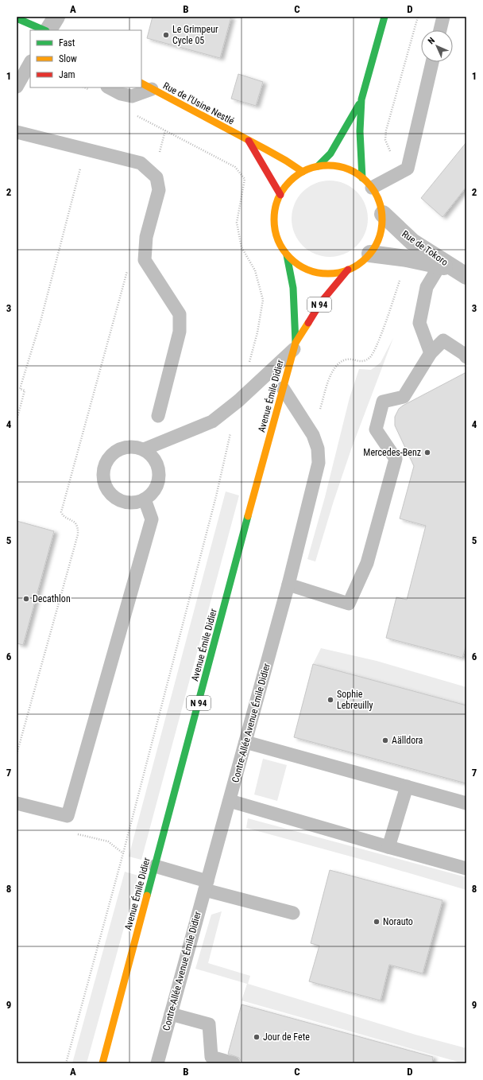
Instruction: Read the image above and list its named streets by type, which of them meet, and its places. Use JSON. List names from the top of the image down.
{
  "streets": {
    "main road": ["Rue de l'Usine Nestlé", "N 94", "Avenue Émile Didier"],
    "street": ["Rue de Tokoro"],
    "lane": ["Contre-Allée Avenue Émile Didier"]
  },
  "crossings": [
    ["Rue de l'Usine Nestlé", "Rue de Tokoro"],
    ["Rue de l'Usine Nestlé", "Avenue Émile Didier"],
    ["Rue de Tokoro", "Avenue Émile Didier"],
    ["Avenue Émile Didier", "Contre-Allée Avenue Émile Didier"]
  ],
  "places": [
    "Le Grimpeur Cycle 05",
    "Mercedes-Benz",
    "Decathlon",
    "Sophie Lebreuilly",
    "Aälldora",
    "Norauto",
    "Jour de Fete"
  ],
  "legend": ["Fast", "Slow", "Jam"],
  "north": "top left",
  "grid": {
    "columns": [
      "A",
      "B",
      "C",
      "D"
    ],
    "rows": [
      "1",
      "2",
      "3",
      "4",
      "5",
      "6",
      "7",
      "8",
      "9"
    ]
  }
}
